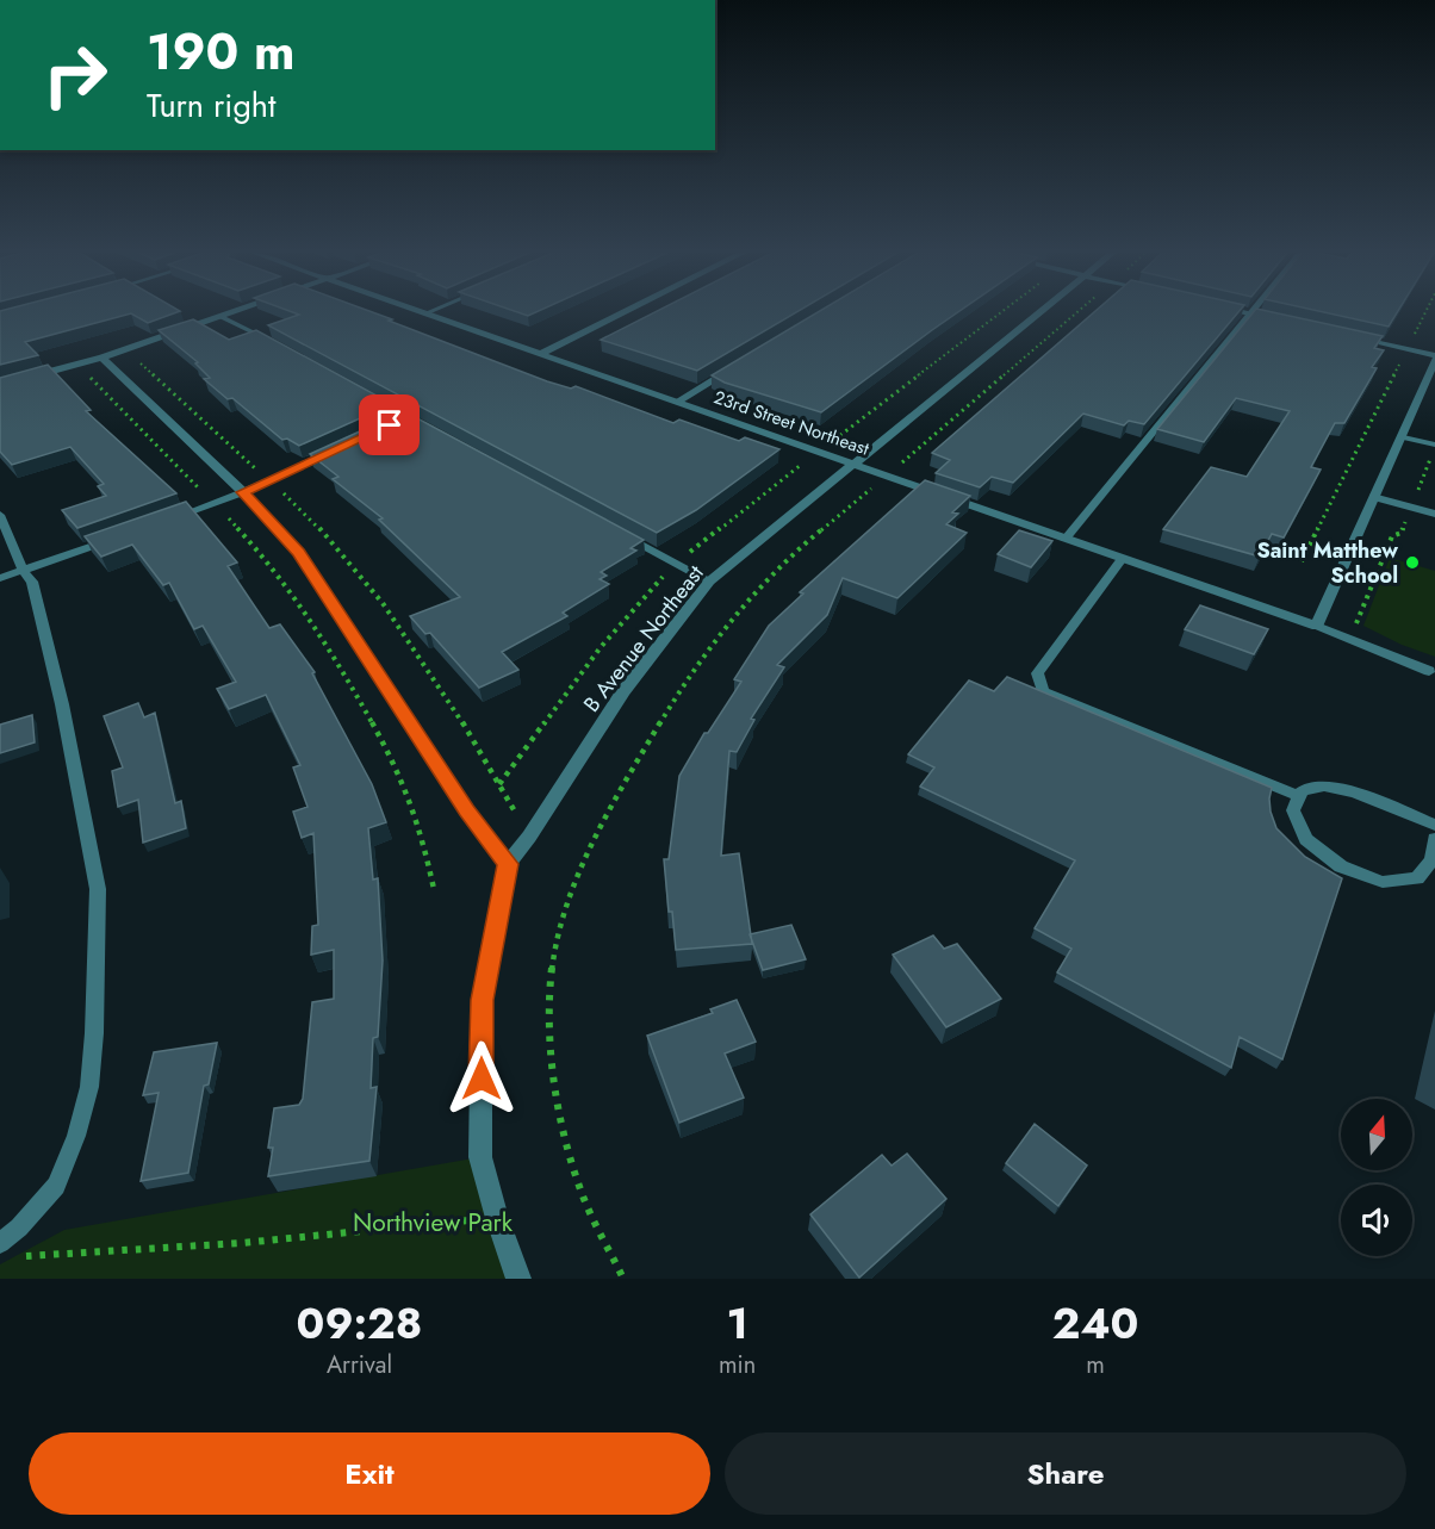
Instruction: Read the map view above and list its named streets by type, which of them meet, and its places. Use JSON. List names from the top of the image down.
{
  "streets": {
    "street": ["23rd Street Northeast", "B Avenue Northeast"]
  },
  "crossings": [
    ["23rd Street Northeast", "B Avenue Northeast"]
  ],
  "parks": ["Northview Park"],
  "places": ["Saint Matthew School"],
  "north": "top",
  "page": {
    "turn": ["190 m", "Turn right"],
    "eta": [
      "09:28",
      "Arrival",
      "1",
      "min",
      "240",
      "m"
    ],
    "buttons": ["Exit", "Share"]
  }
}
